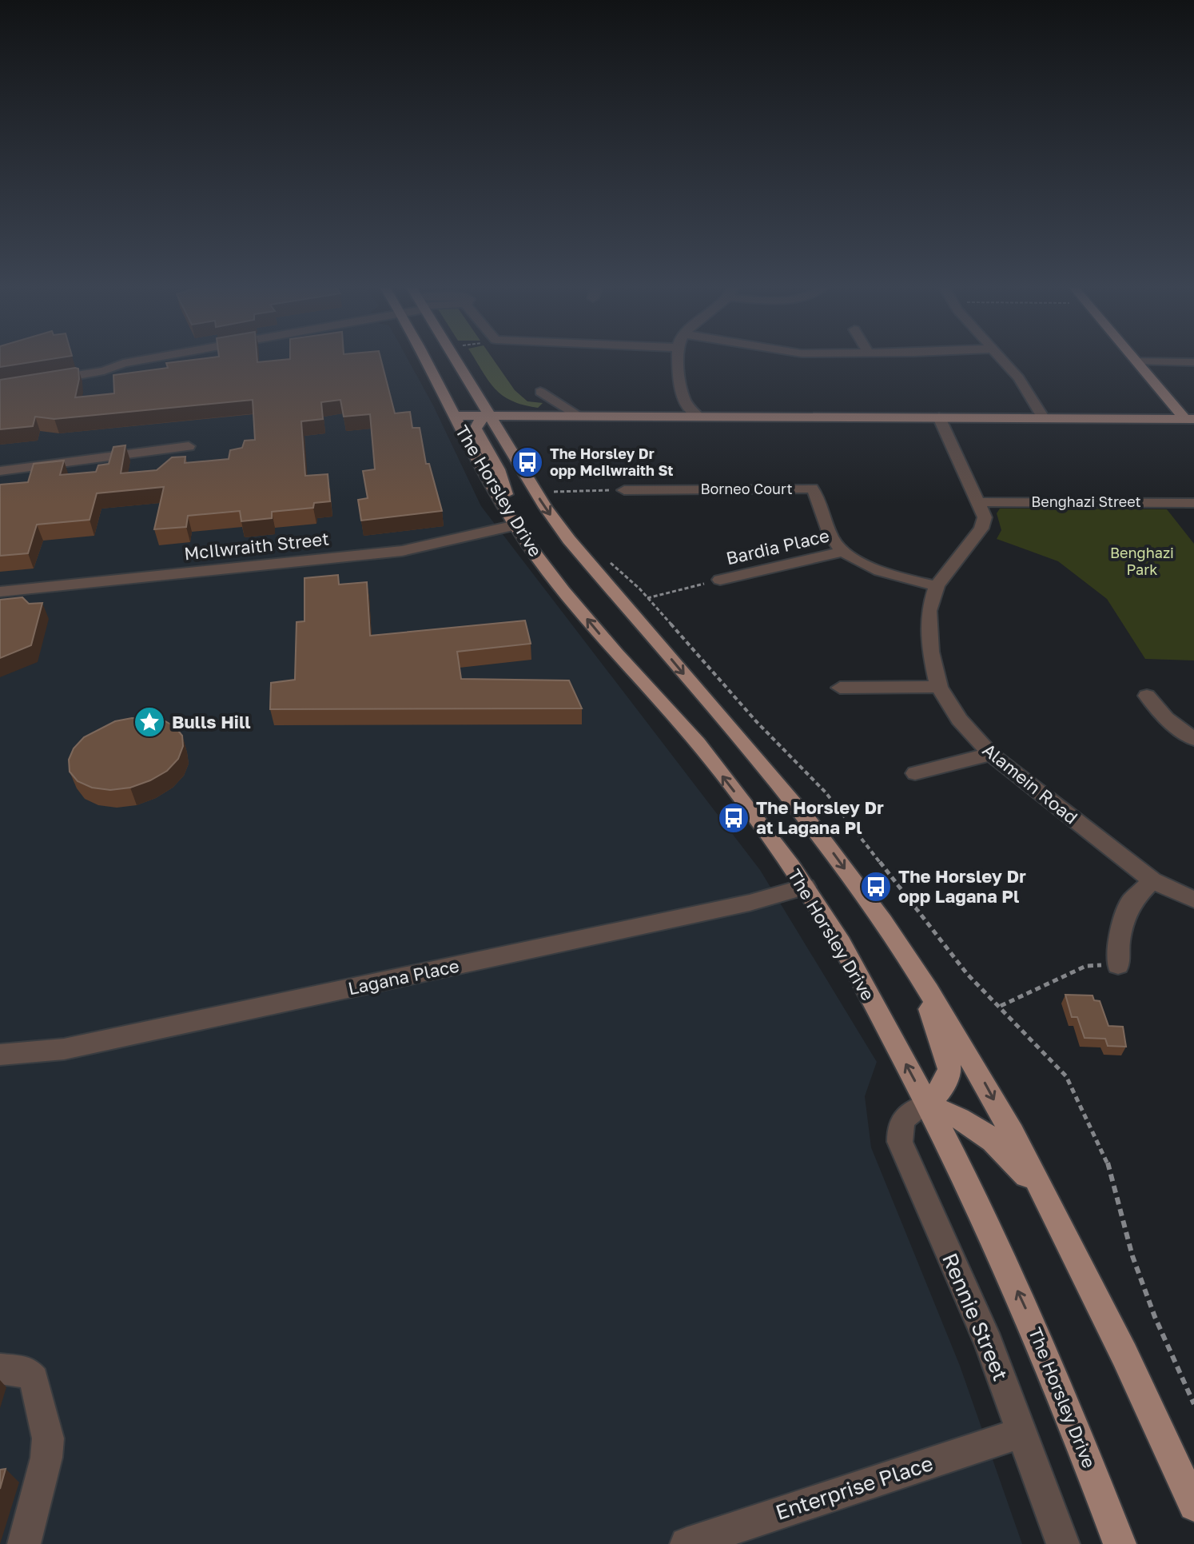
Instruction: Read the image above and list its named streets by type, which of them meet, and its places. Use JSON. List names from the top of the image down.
{
  "streets": {
    "main road": ["The Horsley Drive"],
    "street": [
      "Borneo Court",
      "Benghazi Street",
      "McIlwraith Street",
      "Bardia Place",
      "Alamein Road",
      "Lagana Place",
      "Rennie Street",
      "Enterprise Place"
    ]
  },
  "crossings": [
    ["Borneo Court", "Bardia Place"],
    ["The Horsley Drive", "McIlwraith Street"],
    ["The Horsley Drive", "Lagana Place"],
    ["The Horsley Drive", "Rennie Street"],
    ["Benghazi Street", "Alamein Road"],
    ["Rennie Street", "Enterprise Place"]
  ],
  "parks": ["Benghazi Park"],
  "places": {
    "bus stop": ["The Horsley Dr opp McIlwraith St", "The Horsley Dr at Lagana Pl", "The Horsley Dr opp Lagana Pl"],
    "place": ["Bulls Hill"]
  }
}
